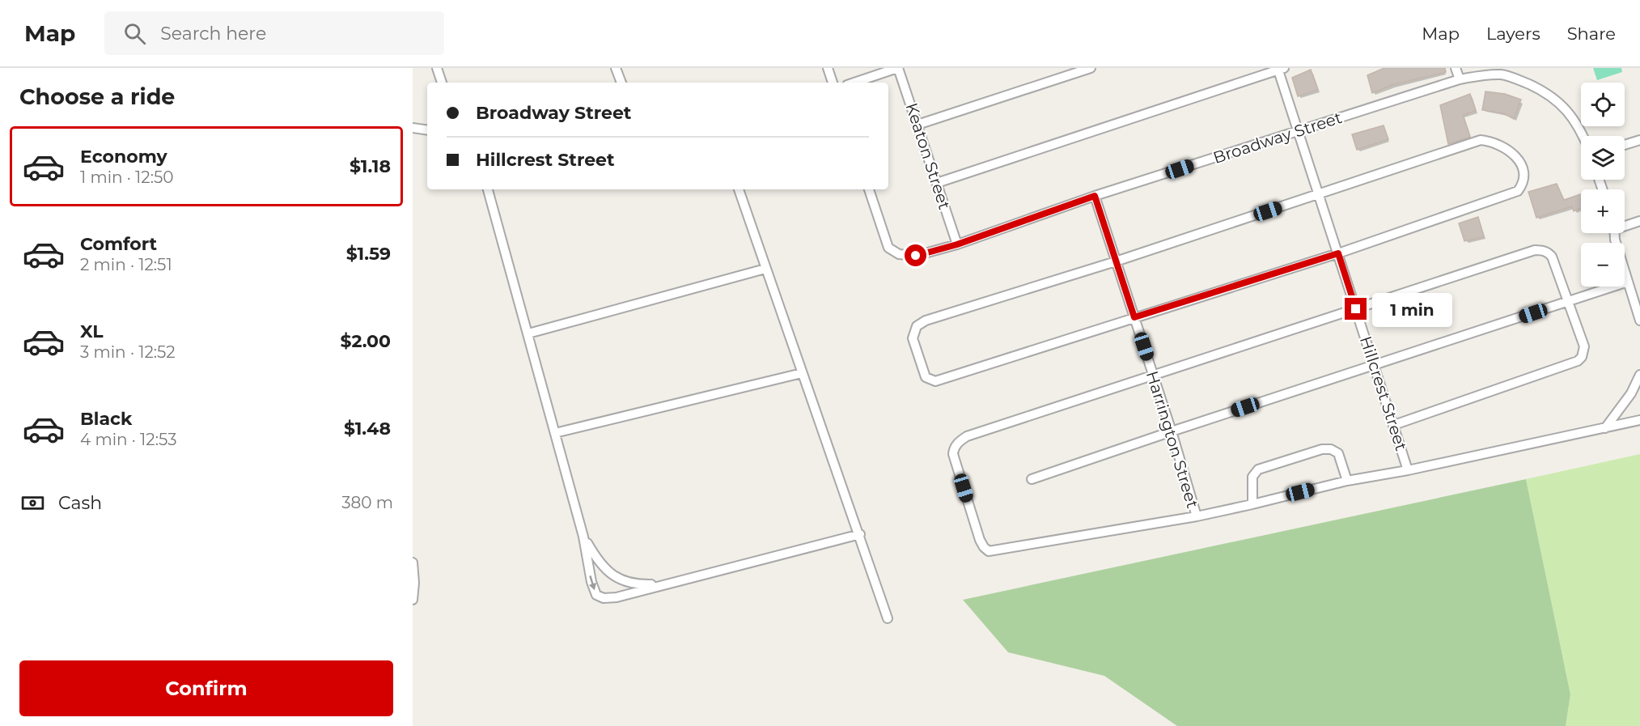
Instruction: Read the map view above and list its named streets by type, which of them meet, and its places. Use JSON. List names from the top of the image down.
{
  "streets": {
    "street": [
      "Broadway Street",
      "Keaton Street",
      "Hillcrest Street",
      "Harrington Street"
    ]
  },
  "crossings": [
    ["Broadway Street", "Keaton Street"],
    ["Broadway Street", "Hillcrest Street"],
    ["Broadway Street", "Harrington Street"]
  ],
  "page": {
    "header": "Map",
    "search": "Search here",
    "nav": ["Map", "Layers", "Share"],
    "heading": "Choose a ride",
    "map_buttons": ["+", "−"],
    "banner": ["Broadway Street", "Hillcrest Street"],
    "list": [
      {
        "name": "Economy",
        "note": "1 min · 12:50",
        "value": "$1.18"
      },
      {
        "name": "Comfort",
        "note": "2 min · 12:51",
        "value": "$1.59"
      },
      {
        "name": "XL",
        "note": "3 min · 12:52",
        "value": "$2.00"
      },
      {
        "name": "Black",
        "note": "4 min · 12:53",
        "value": "$1.48"
      }
    ],
    "bubble": "1 min",
    "pay": ["Cash", "380 m"],
    "buttons": "Confirm"
  }
}
